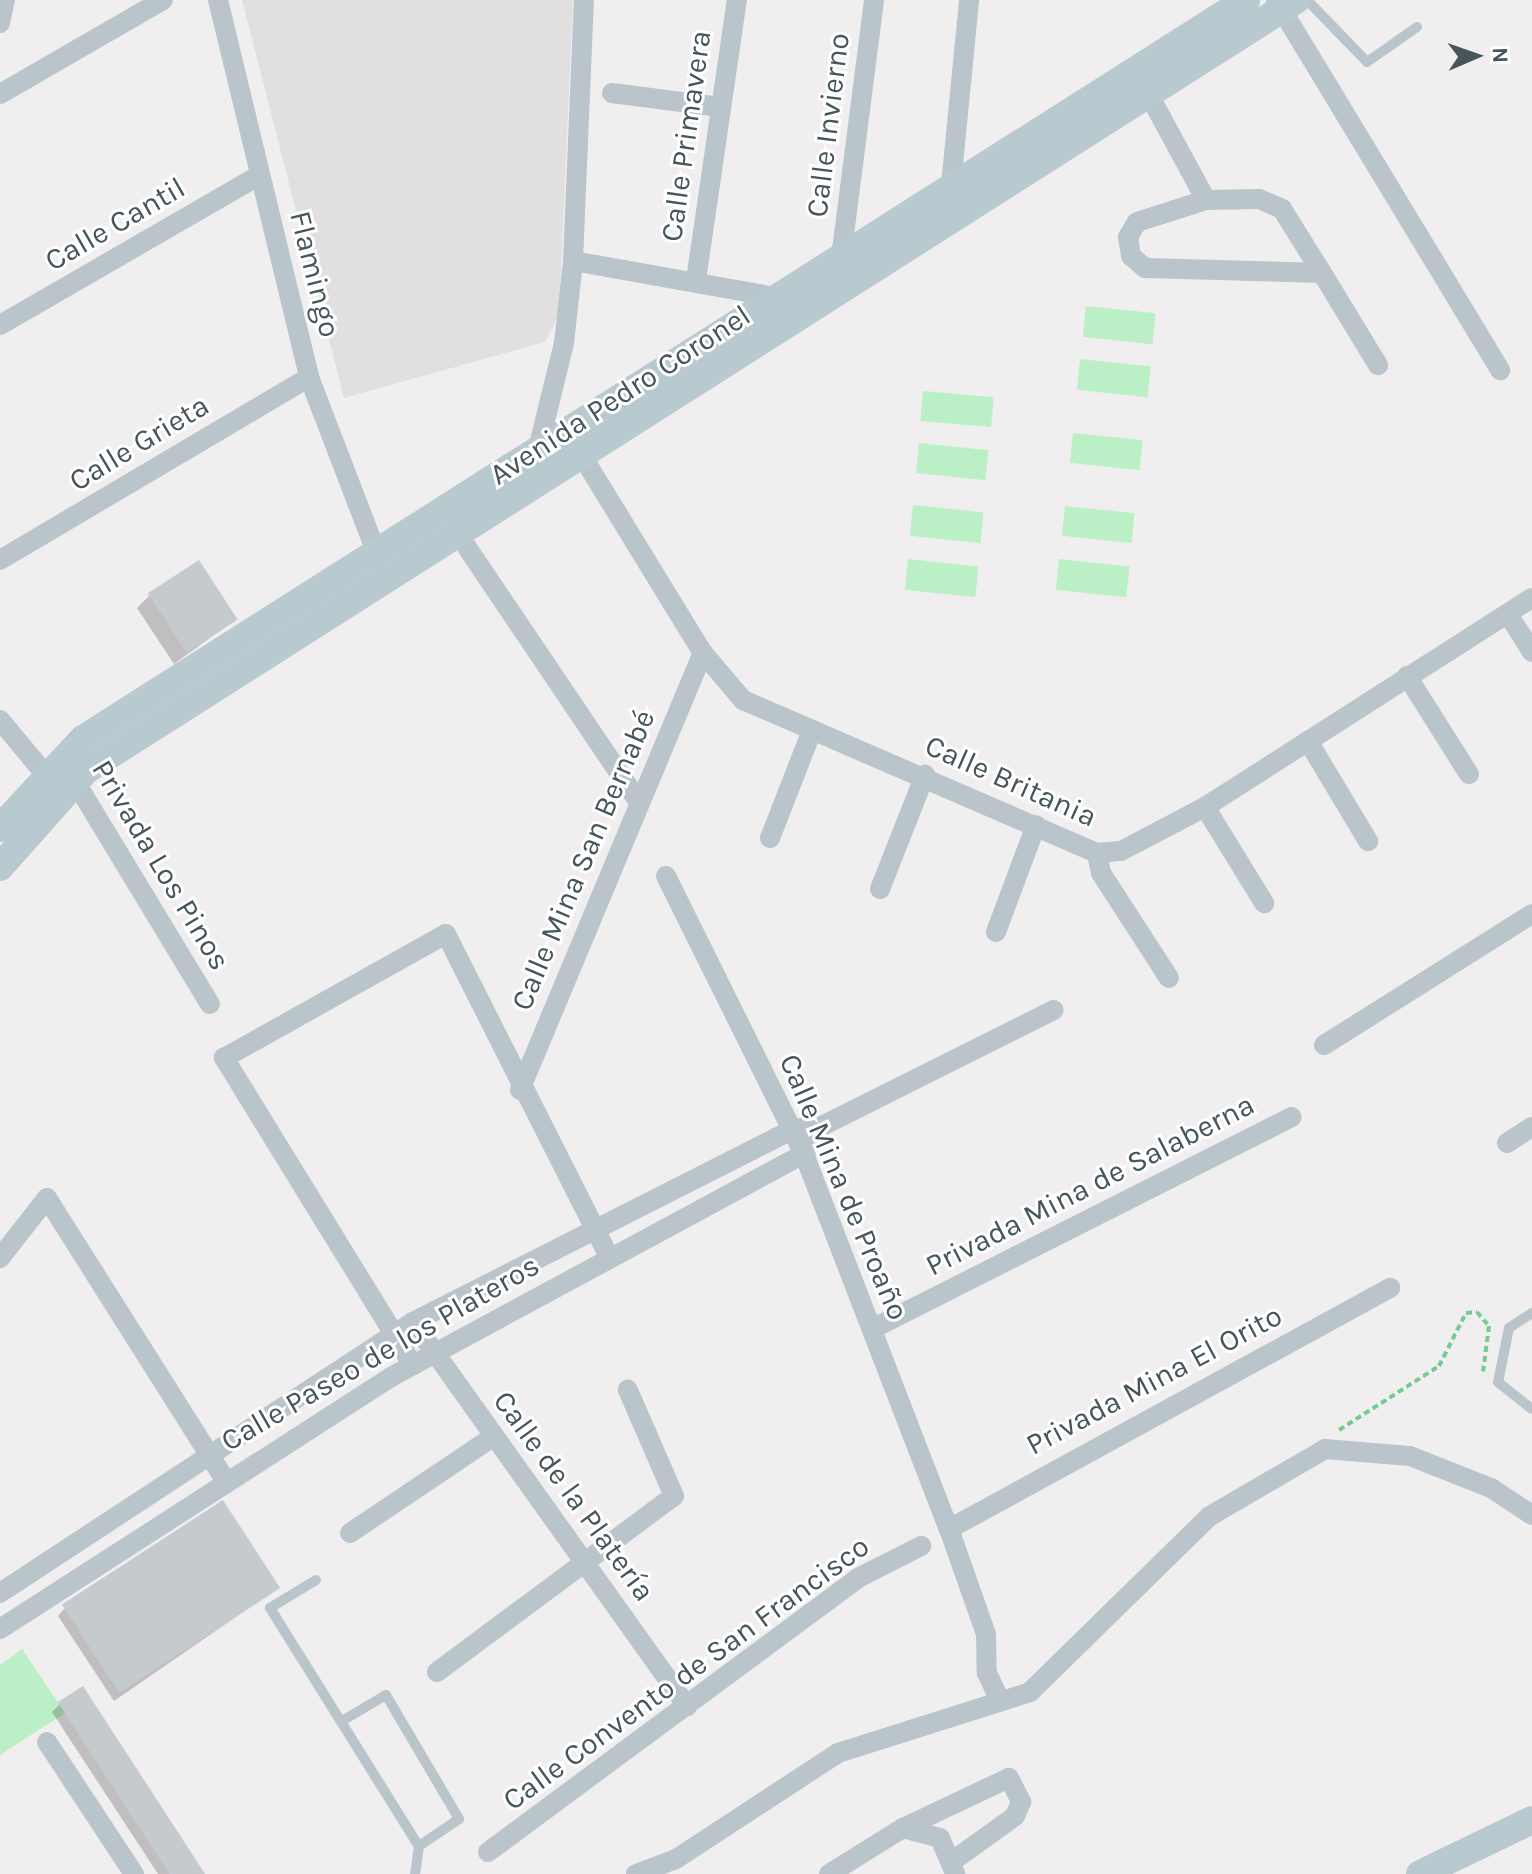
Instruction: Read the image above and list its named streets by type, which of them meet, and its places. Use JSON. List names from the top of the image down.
{
  "streets": {
    "main road": ["Avenida Pedro Coronel"],
    "street": [
      "Calle Invierno",
      "Calle Primavera",
      "Calle Cantil",
      "Flamingo",
      "Calle Grieta",
      "Calle Britania",
      "Calle Mina San Bernabé",
      "Privada Los Pinos",
      "Privada Mina de Salaberna",
      "Calle Mina de Proaño",
      "Calle Paseo de los Plateros",
      "Privada Mina El Orito",
      "Calle de la Platería",
      "Calle Convento de San Francisco"
    ]
  },
  "crossings": [
    ["Calle Invierno", "Avenida Pedro Coronel"],
    ["Calle Cantil", "Flamingo"],
    ["Flamingo", "Avenida Pedro Coronel"],
    ["Flamingo", "Calle Grieta"],
    ["Avenida Pedro Coronel", "Calle Britania"],
    ["Avenida Pedro Coronel", "Privada Los Pinos"],
    ["Calle Britania", "Calle Mina San Bernabé"],
    ["Privada Mina de Salaberna", "Calle Mina de Proaño"],
    ["Calle Mina de Proaño", "Calle Paseo de los Plateros"],
    ["Calle Mina de Proaño", "Privada Mina El Orito"],
    ["Calle Paseo de los Plateros", "Calle de la Platería"],
    ["Calle de la Platería", "Calle Convento de San Francisco"]
  ],
  "north": "right"
}
